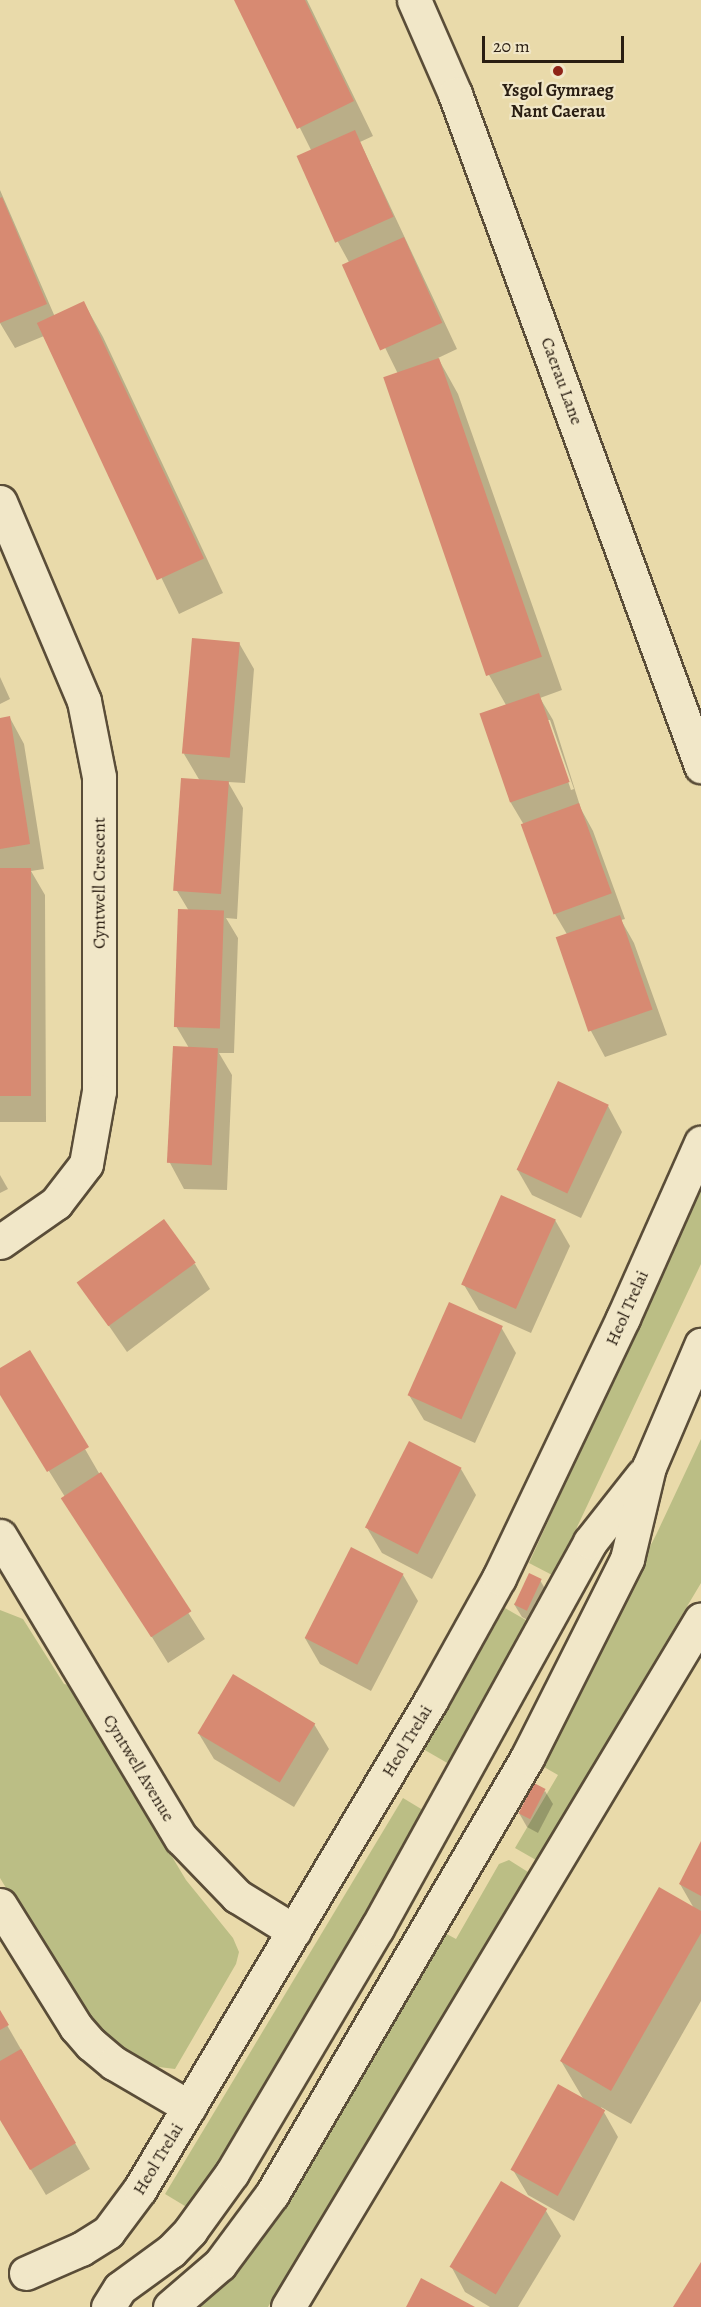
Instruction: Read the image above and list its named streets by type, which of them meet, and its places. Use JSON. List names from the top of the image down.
{
  "streets": {
    "street": [
      "Caerau Lane",
      "Cyntwell Crescent",
      "Heol Trelai",
      "Cyntwell Avenue"
    ]
  },
  "crossings": [
    ["Heol Trelai", "Cyntwell Avenue"]
  ],
  "places": ["Ysgol Gymraeg Nant Caerau"],
  "scale_bar": "20 m"
}
